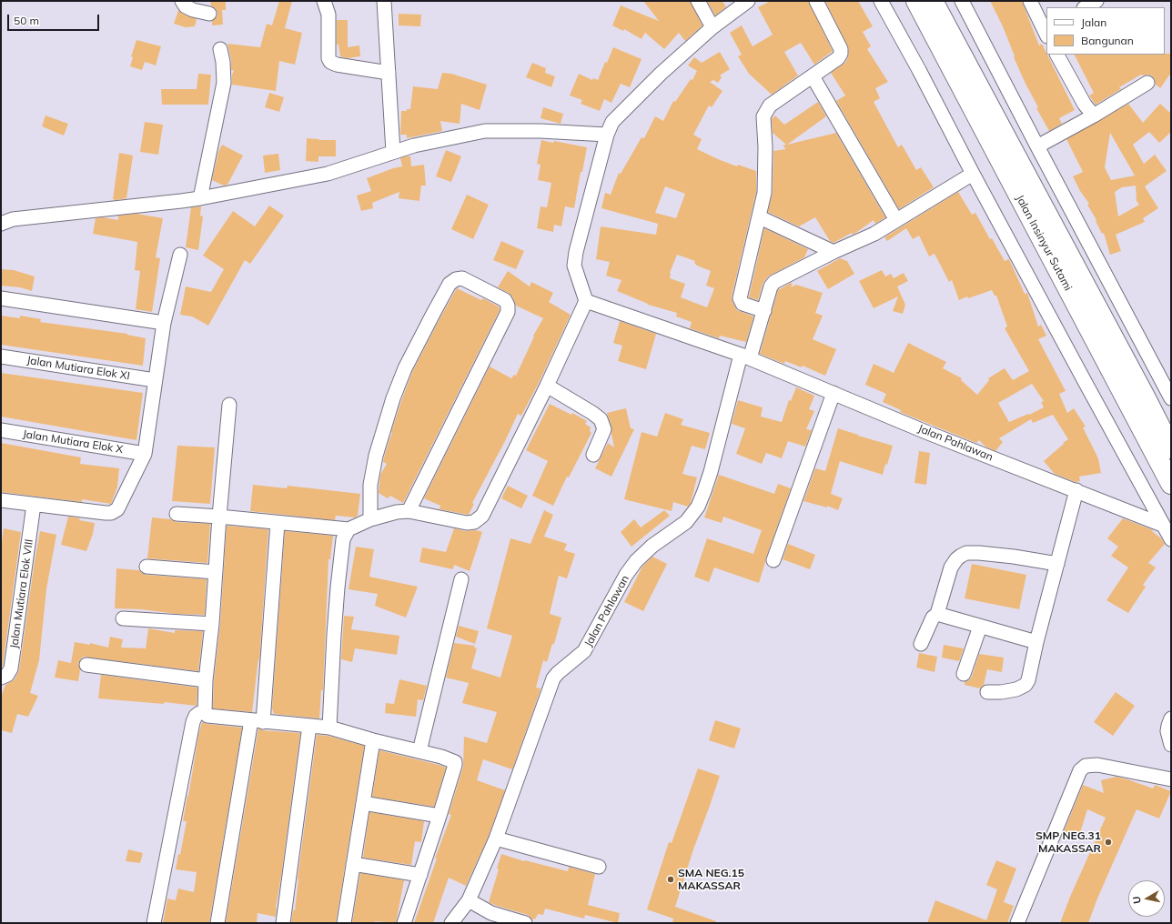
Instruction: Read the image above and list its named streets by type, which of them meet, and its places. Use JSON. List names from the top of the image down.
{
  "streets": {
    "highway": ["Jalan Insinyur Sutami"],
    "street": [
      "Jalan Mutiara Elok XI",
      "Jalan Mutiara Elok X",
      "Jalan Pahlawan",
      "Jalan Mutiara Elok VIII"
    ]
  },
  "places": ["SMP NEG.31 MAKASSAR", "SMA NEG.15 MAKASSAR"],
  "legend": ["Jalan", "Bangunan"],
  "scale_bar": "50 m",
  "north": "left"
}
